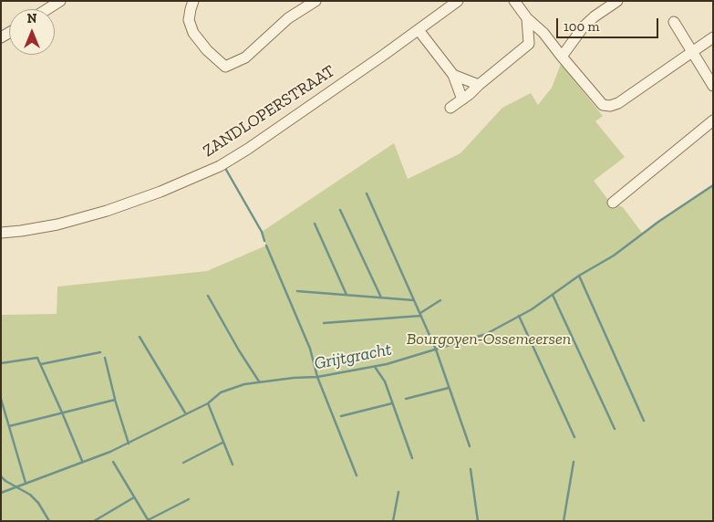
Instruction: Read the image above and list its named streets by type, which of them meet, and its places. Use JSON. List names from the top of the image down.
{
  "streets": {
    "street": ["ZANDLOPERSTRAAT"]
  },
  "water": ["Grijtgracht"],
  "parks": ["Bourgoyen-Ossemeersen"],
  "scale_bar": "100 m",
  "north": "top"
}
